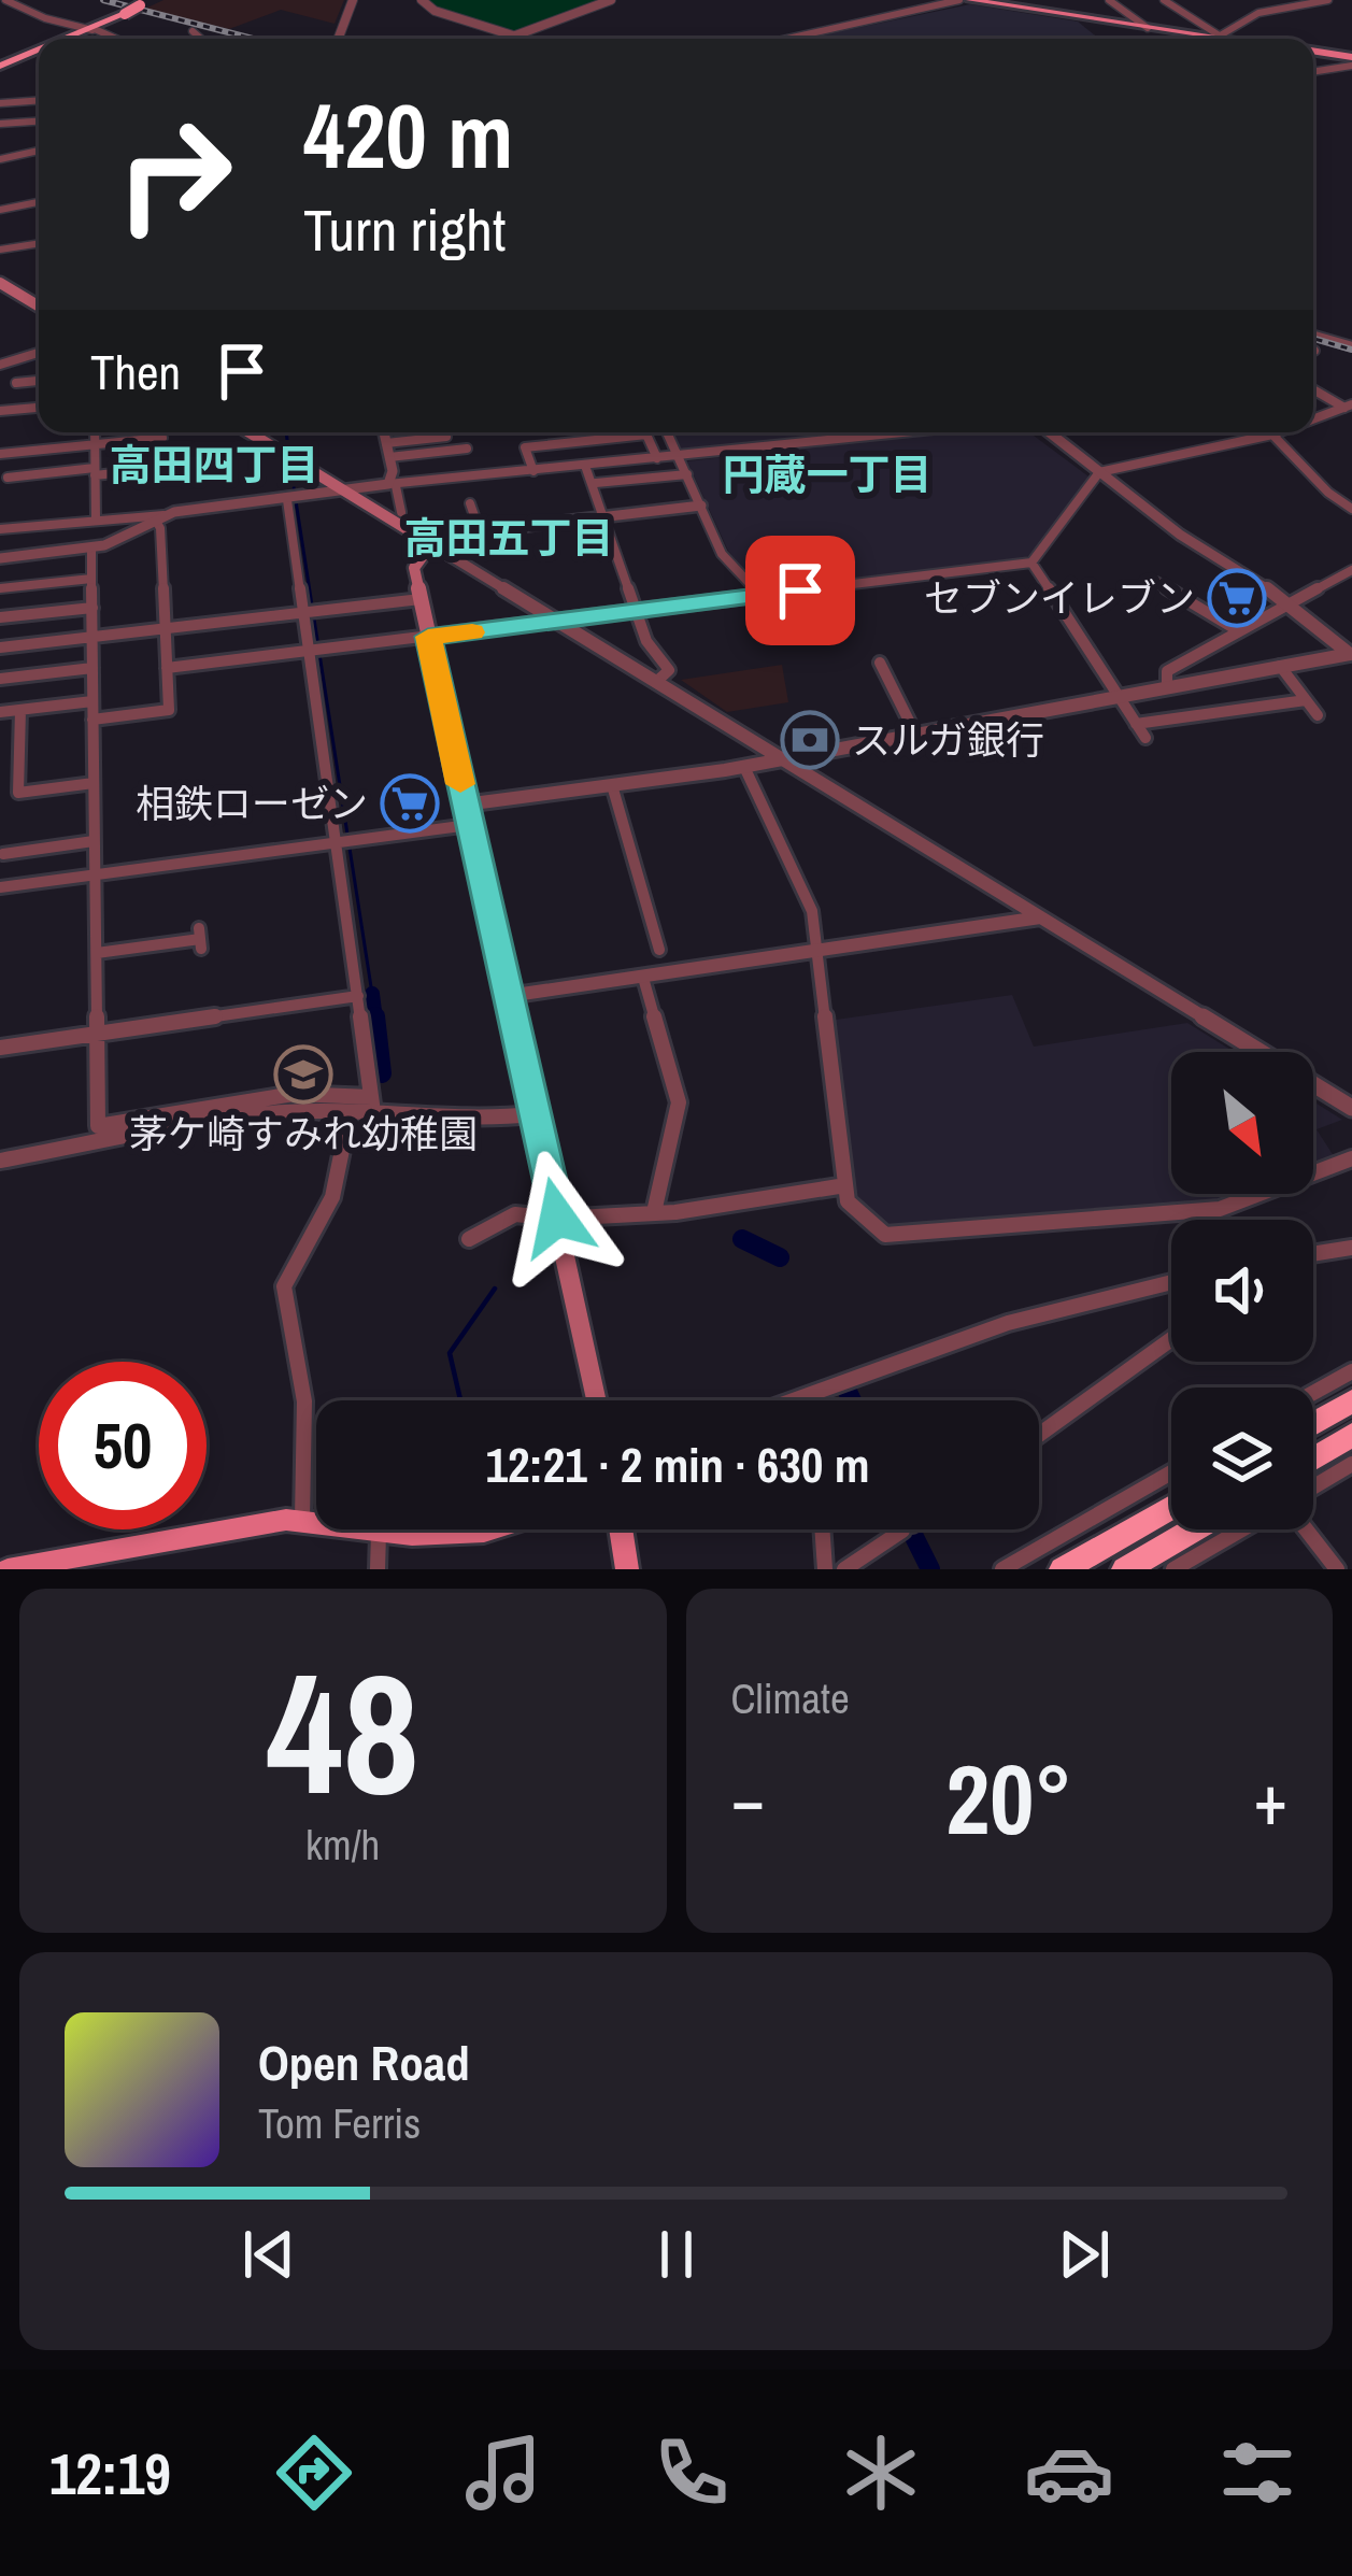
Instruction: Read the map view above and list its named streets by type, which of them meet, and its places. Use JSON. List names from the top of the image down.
{
  "districts": ["高田四丁目", "円蔵一丁目", "高田五丁目"],
  "places": {
    "supermarket": ["セブンイレブン", "相鉄ローゼン"],
    "bank": ["スルガ銀行"],
    "school or university": ["茅ケ崎すみれ幼稚園"]
  },
  "north": "bottom right",
  "page": {
    "turn": ["420 m", "Turn right"],
    "then": "Then",
    "limit": "50",
    "trip": "12:21 · 2 min · 630 m",
    "tile": [
      ["48", "km/h"],
      "Climate"
    ],
    "heat": ["−", "20°", "+"],
    "song": ["Open Road", "Tom Ferris"],
    "tabs": "12:19"
  }
}
